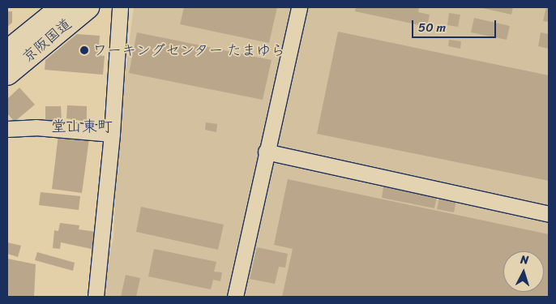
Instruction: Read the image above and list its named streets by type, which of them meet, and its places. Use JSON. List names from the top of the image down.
{
  "streets": {
    "highway": ["京阪国道"]
  },
  "districts": ["堂山東町"],
  "places": ["ワーキングセンター たまゆら"],
  "scale_bar": "50 m",
  "north": "top"
}
